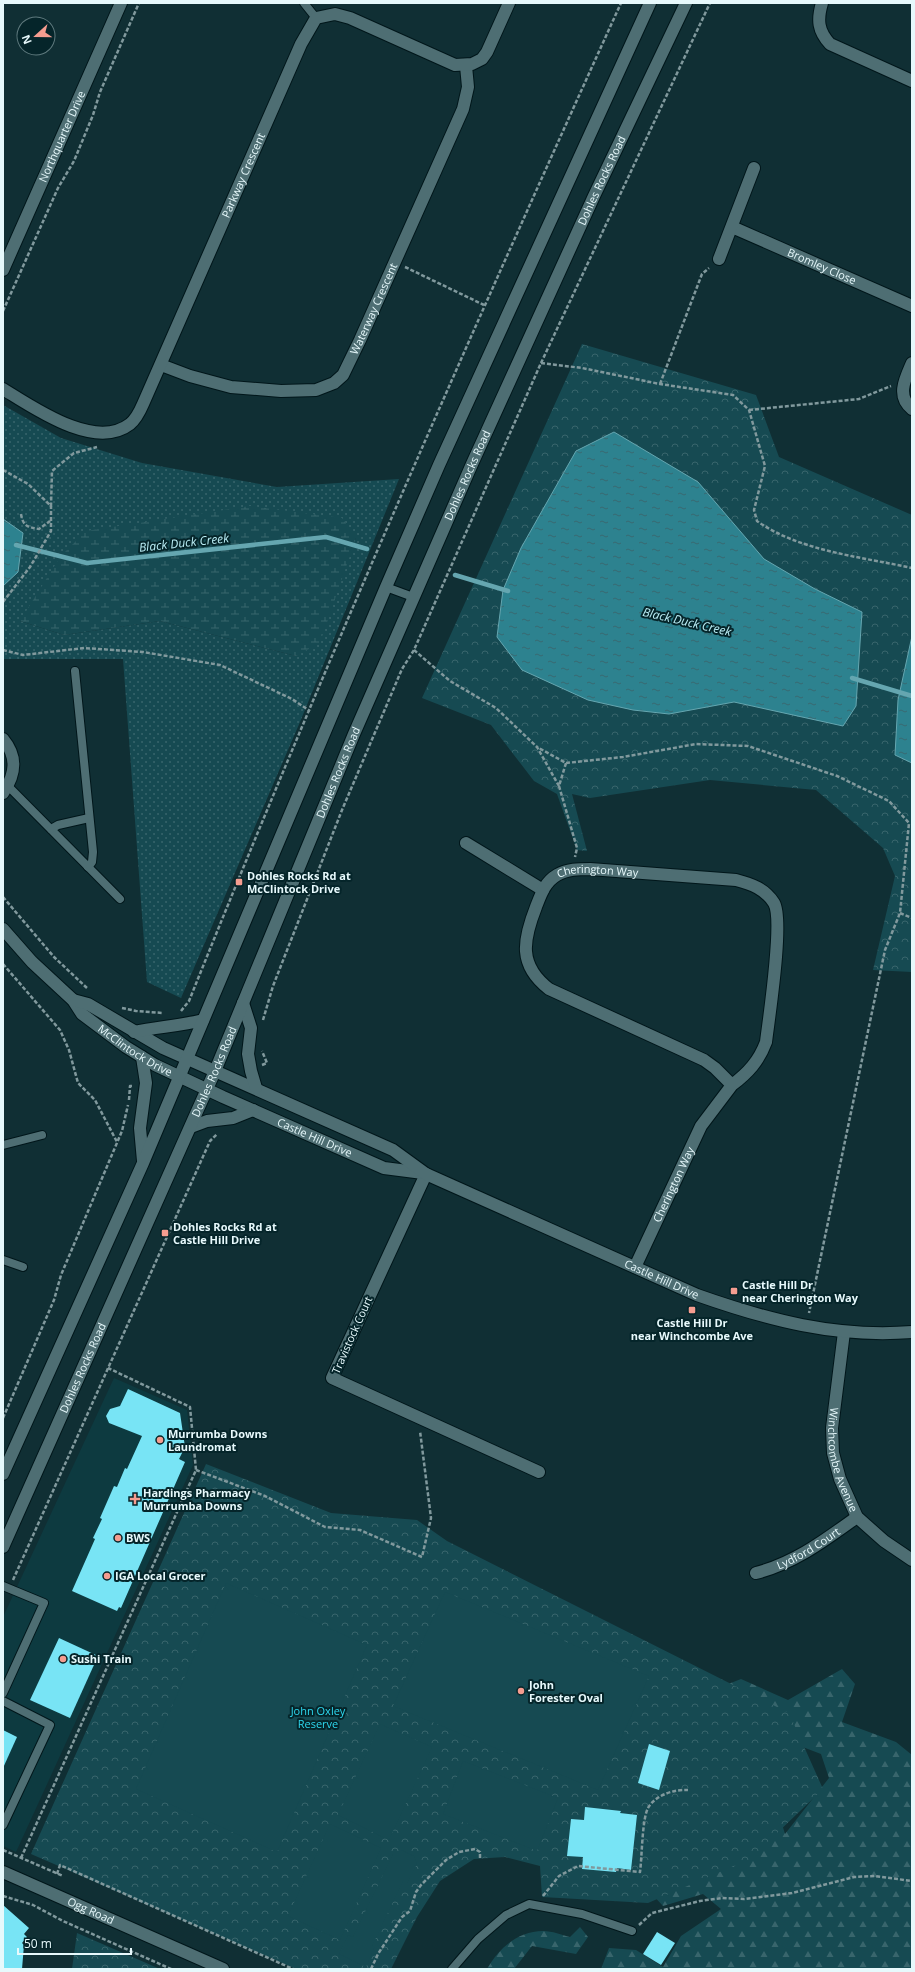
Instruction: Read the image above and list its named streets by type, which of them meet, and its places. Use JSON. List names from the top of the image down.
{
  "streets": {
    "street": [
      "Northquarter Drive",
      "Parkway Crescent",
      "Dohles Rocks Road",
      "Bromley Close",
      "Waterway Crescent",
      "Cherington Way",
      "McClintock Drive",
      "Castle Hill Drive",
      "Travistock Court",
      "Winchcombe Avenue",
      "Lydford Court",
      "Ogg Road"
    ]
  },
  "crossings": [
    ["Parkway Crescent", "Waterway Crescent"],
    ["Dohles Rocks Road", "McClintock Drive"],
    ["Dohles Rocks Road", "Castle Hill Drive"],
    ["Cherington Way", "Castle Hill Drive"],
    ["McClintock Drive", "Castle Hill Drive"],
    ["Castle Hill Drive", "Travistock Court"],
    ["Castle Hill Drive", "Winchcombe Avenue"],
    ["Winchcombe Avenue", "Lydford Court"]
  ],
  "water": ["Black Duck Creek"],
  "parks": ["John Oxley Reserve"],
  "places": {
    "transit": [
      "Dohles Rocks Rd at McClintock Drive",
      "Dohles Rocks Rd at Castle Hill Drive",
      "Castle Hill Dr near Cherington Way",
      "Castle Hill Dr near Winchcombe Ave"
    ],
    "other": [
      "Murrumba Downs Laundromat",
      "BWS",
      "IGA Local Grocer",
      "Sushi Train",
      "John Forester Oval"
    ],
    "health": ["Hardings Pharmacy Murrumba Downs"]
  },
  "scale_bar": "50 m",
  "north": "left"
}
